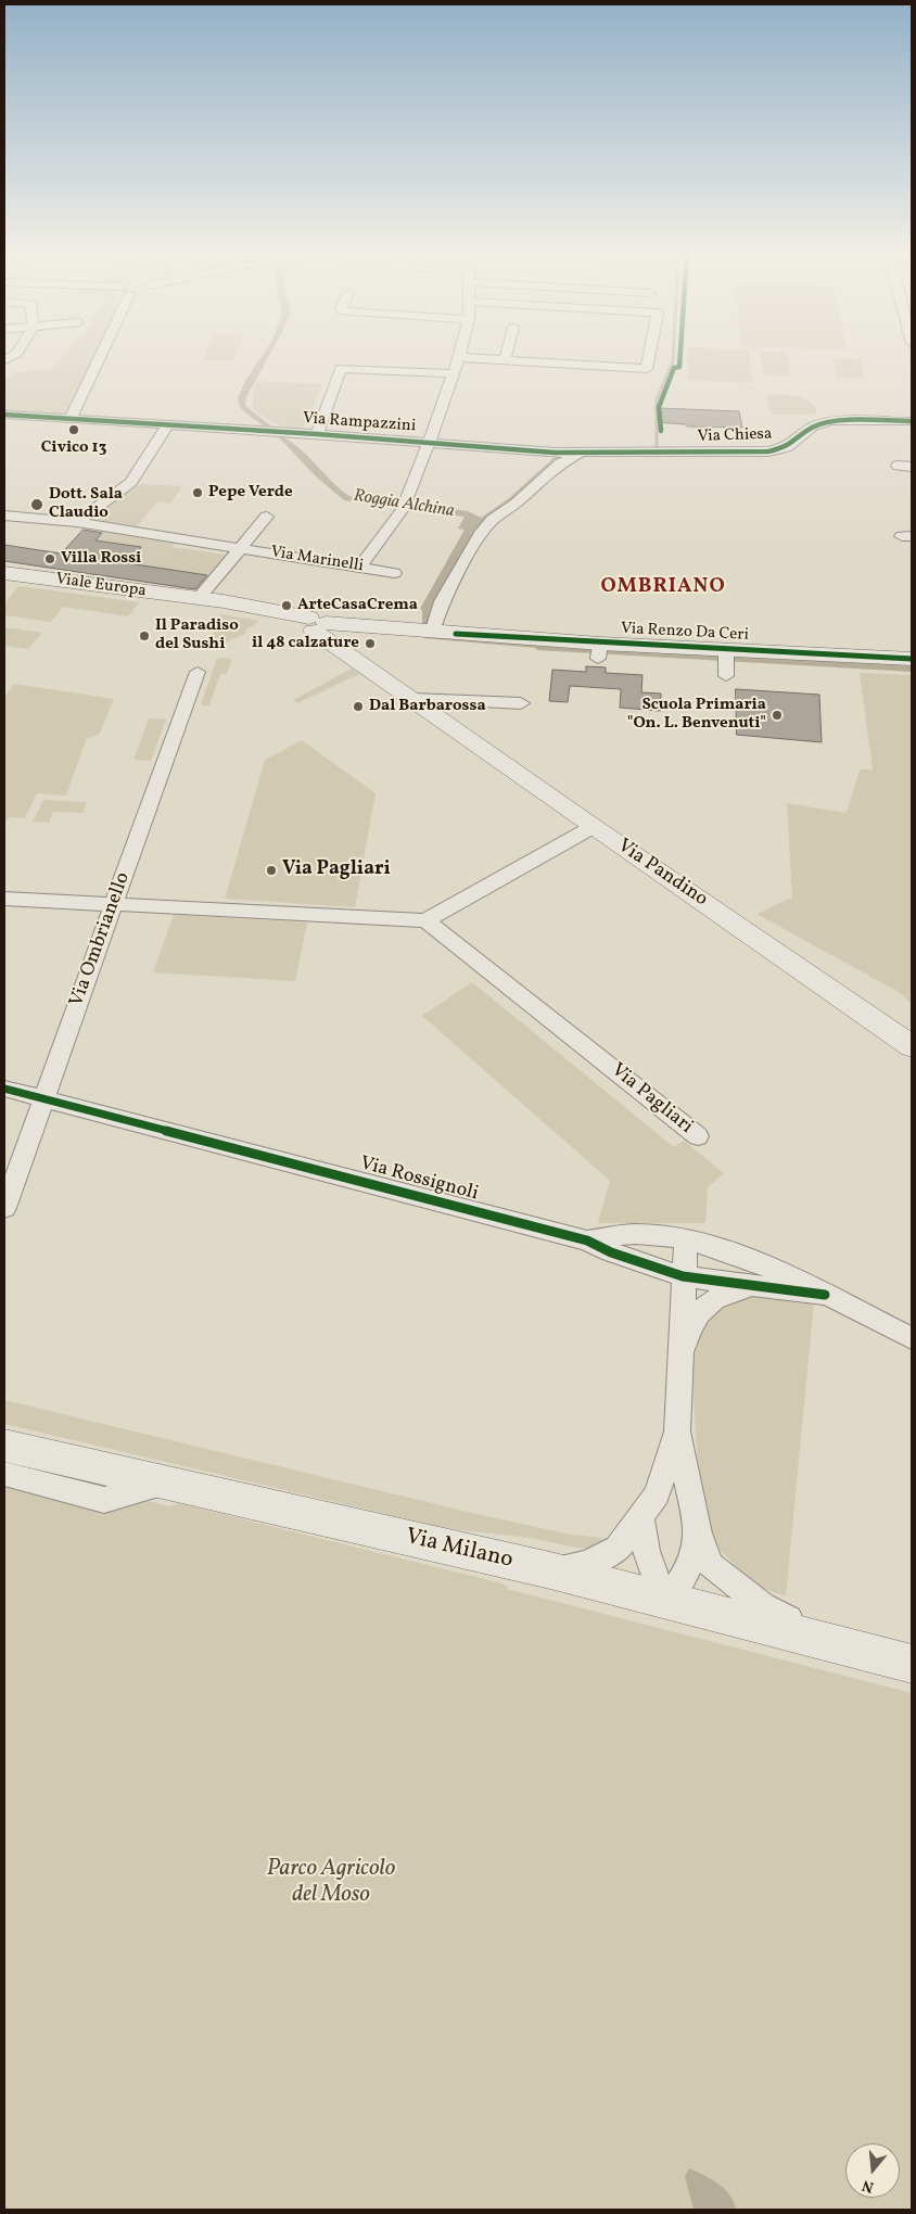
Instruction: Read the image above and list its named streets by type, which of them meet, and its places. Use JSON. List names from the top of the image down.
{
  "streets": {
    "street": [
      "Via Rampazzini",
      "Via Chiesa",
      "Via Marinelli",
      "Viale Europa",
      "Via Renzo Da Ceri",
      "Via Pandino",
      "Via Ombrianello",
      "Via Pagliari",
      "Via Rossignoli",
      "Via Milano"
    ]
  },
  "crossings": [
    ["Via Rampazzini", "Via Chiesa"],
    ["Viale Europa", "Via Renzo Da Ceri"],
    ["Viale Europa", "Via Pandino"],
    ["Via Renzo Da Ceri", "Via Pandino"],
    ["Via Ombrianello", "Via Rossignoli"],
    ["Via Rossignoli", "Via Milano"]
  ],
  "districts": ["OMBRIANO"],
  "water": ["Roggia Alchina"],
  "parks": ["Parco Agricolo del Moso"],
  "places": [
    "Civico 13",
    "Pepe Verde",
    "Dott. Sala Claudio",
    "Villa Rossi",
    "ArteCasaCrema",
    "Il Paradiso del Sushi",
    "il 48 calzature",
    "Dal Barbarossa",
    "Scuola Primaria \"On. L. Benvenuti\"",
    "Via Pagliari"
  ],
  "north": "bottom"
}
